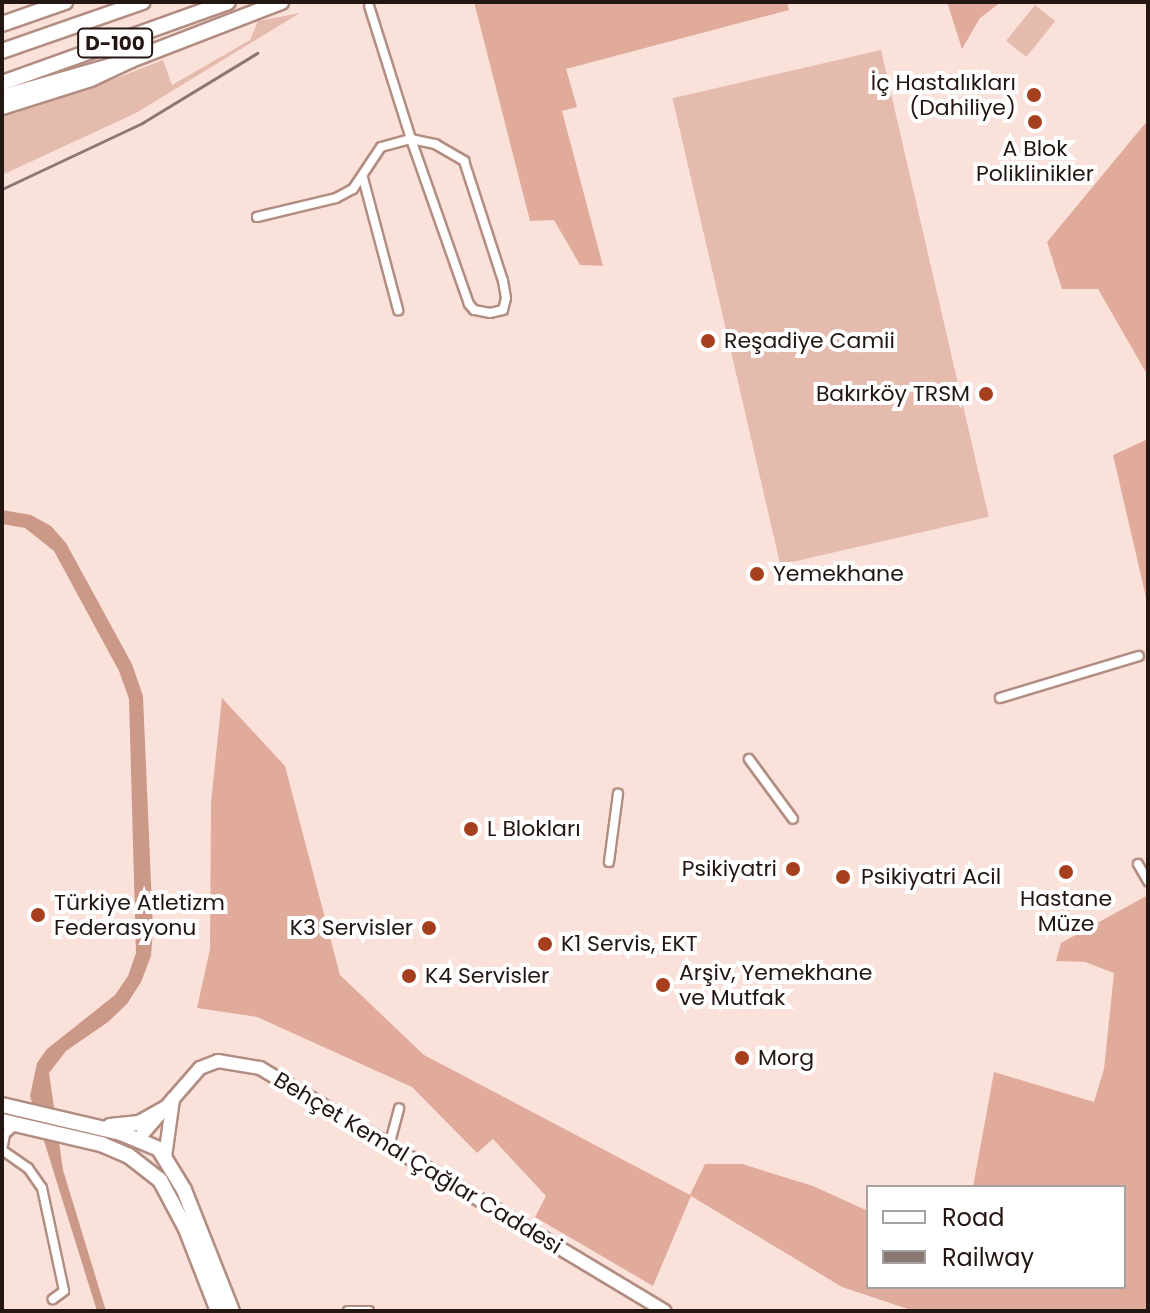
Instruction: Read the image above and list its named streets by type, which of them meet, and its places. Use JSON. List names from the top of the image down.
{
  "streets": {
    "main road": ["D-100", "Behçet Kemal Çağlar Caddesi"]
  },
  "places": [
    "İç Hastalıkları (Dahiliye)",
    "A Blok Poliklinikler",
    "Reşadiye Camii",
    "Bakırköy TRSM",
    "Yemekhane",
    "L Blokları",
    "Psikiyatri",
    "Hastane Müze",
    "Psikiyatri Acil",
    "Türkiye Atletizm Federasyonu",
    "K3 Servisler",
    "K1 Servis, EKT",
    "K4 Servisler",
    "Arşiv, Yemekhane ve Mutfak",
    "Morg"
  ],
  "legend": ["Road", "Railway"]
}
